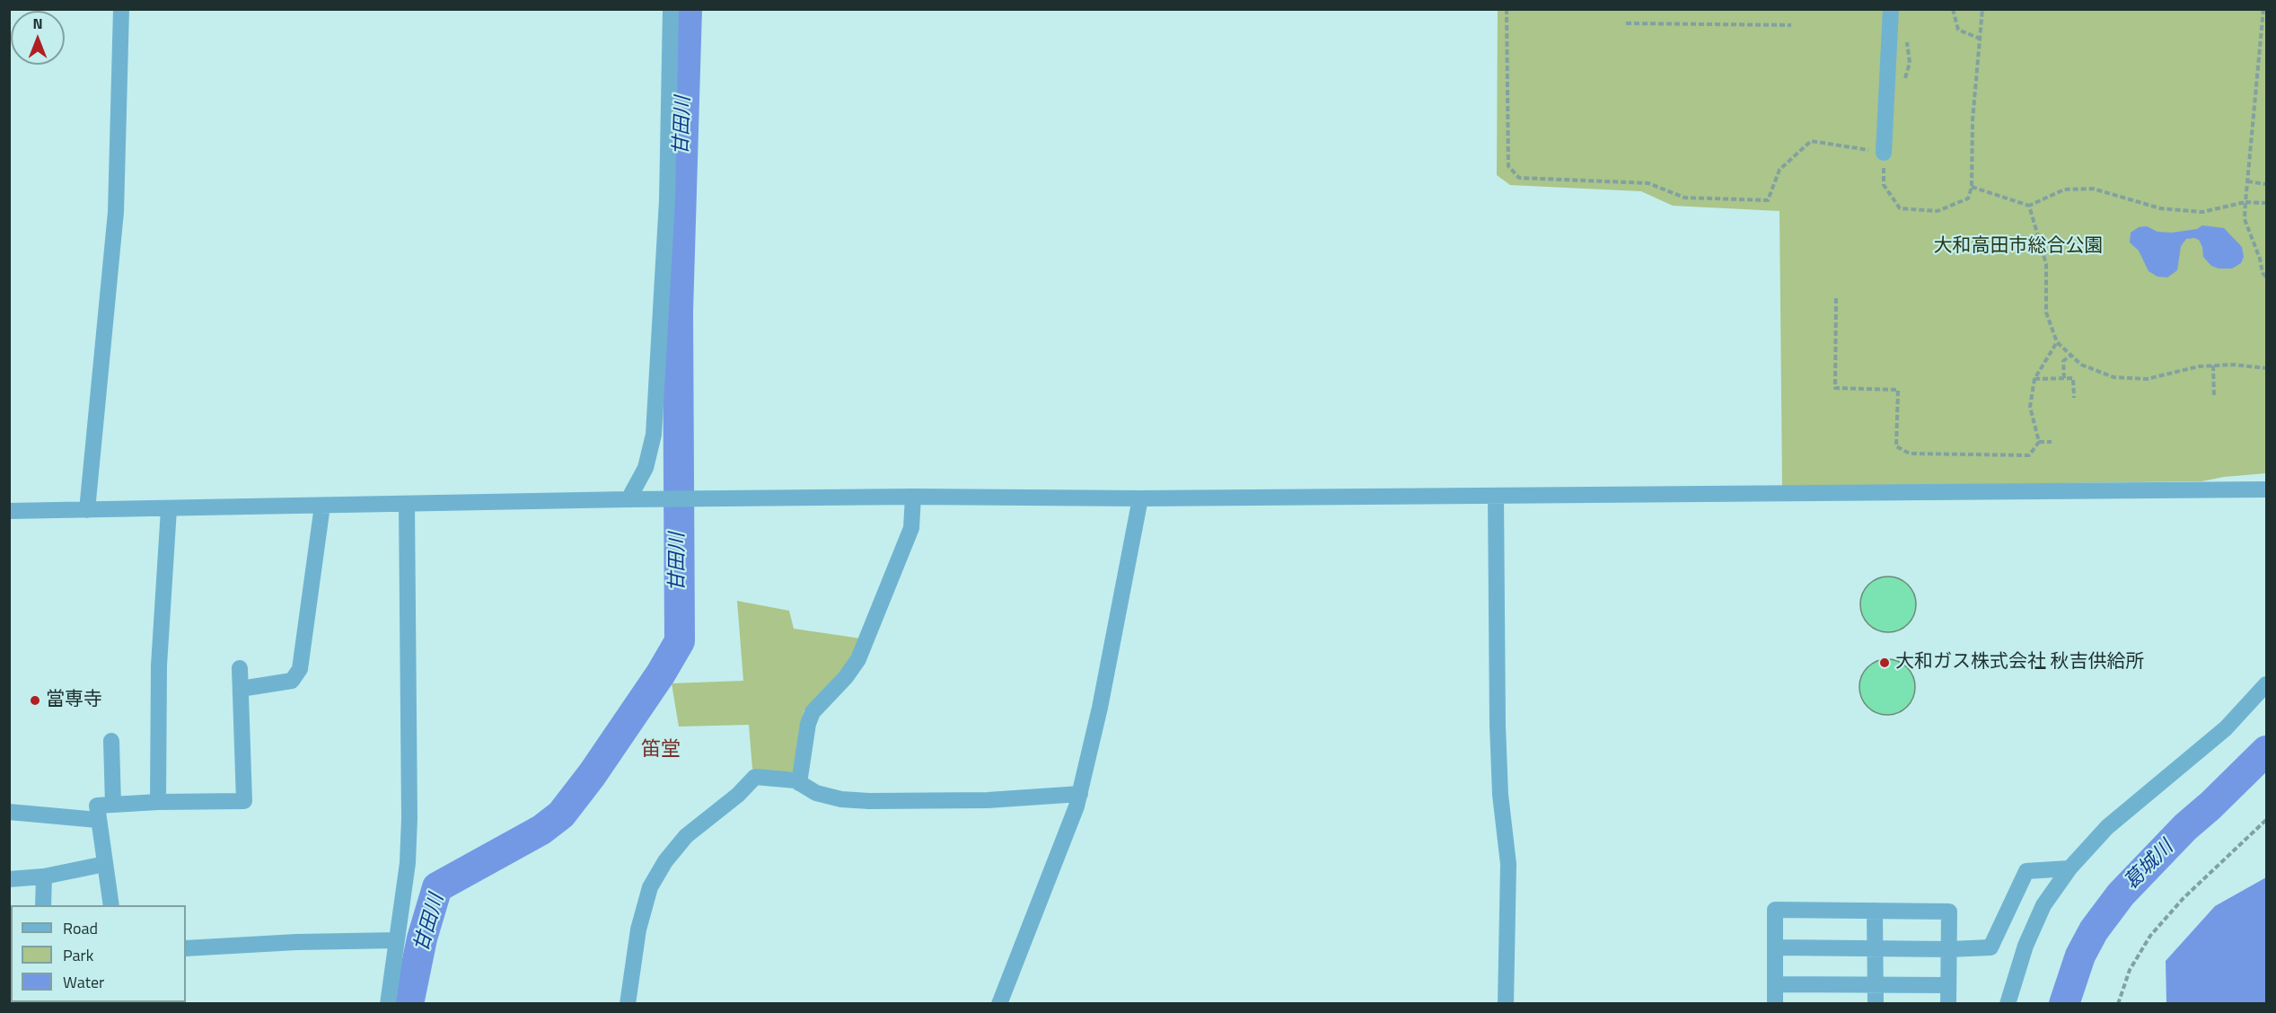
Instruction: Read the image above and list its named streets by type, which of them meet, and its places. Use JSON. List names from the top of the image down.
{
  "districts": ["笛堂"],
  "water": ["甘田川", "葛城川"],
  "parks": ["大和高田市総合公園"],
  "places": ["大和ガス株式会社 秋吉供給所", "當専寺"],
  "legend": ["Road", "Park", "Water"],
  "north": "top"
}
